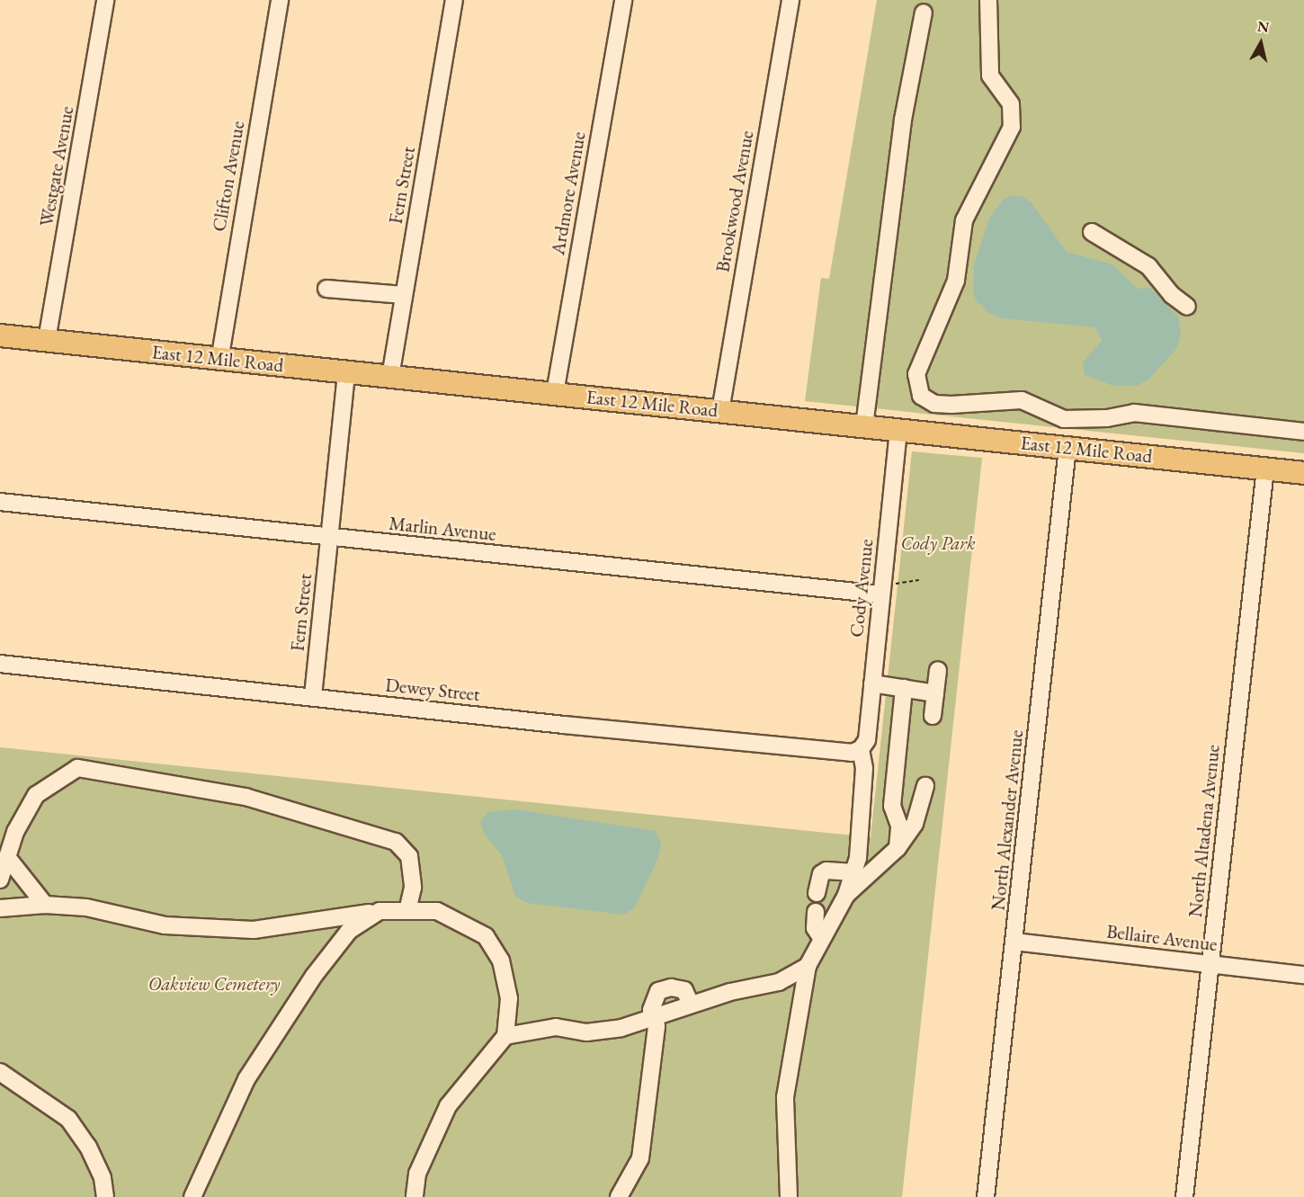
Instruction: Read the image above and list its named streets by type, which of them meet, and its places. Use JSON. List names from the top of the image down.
{
  "streets": {
    "main road": ["East 12 Mile Road"],
    "street": [
      "Westgate Avenue",
      "Clifton Avenue",
      "Fern Street",
      "Ardmore Avenue",
      "Brookwood Avenue",
      "Marlin Avenue",
      "Cody Avenue",
      "Dewey Street",
      "North Alexander Avenue",
      "North Altadena Avenue",
      "Bellaire Avenue"
    ]
  },
  "crossings": [
    ["Westgate Avenue", "East 12 Mile Road"],
    ["Clifton Avenue", "East 12 Mile Road"],
    ["Fern Street", "East 12 Mile Road"],
    ["Fern Street", "Marlin Avenue"],
    ["Fern Street", "Dewey Street"],
    ["Ardmore Avenue", "East 12 Mile Road"],
    ["Brookwood Avenue", "East 12 Mile Road"],
    ["East 12 Mile Road", "Cody Avenue"],
    ["East 12 Mile Road", "North Alexander Avenue"],
    ["East 12 Mile Road", "North Altadena Avenue"],
    ["Marlin Avenue", "Cody Avenue"],
    ["Cody Avenue", "Dewey Street"],
    ["North Alexander Avenue", "Bellaire Avenue"],
    ["North Altadena Avenue", "Bellaire Avenue"]
  ],
  "parks": ["Cody Park", "Oakview Cemetery"],
  "north": "top"
}
